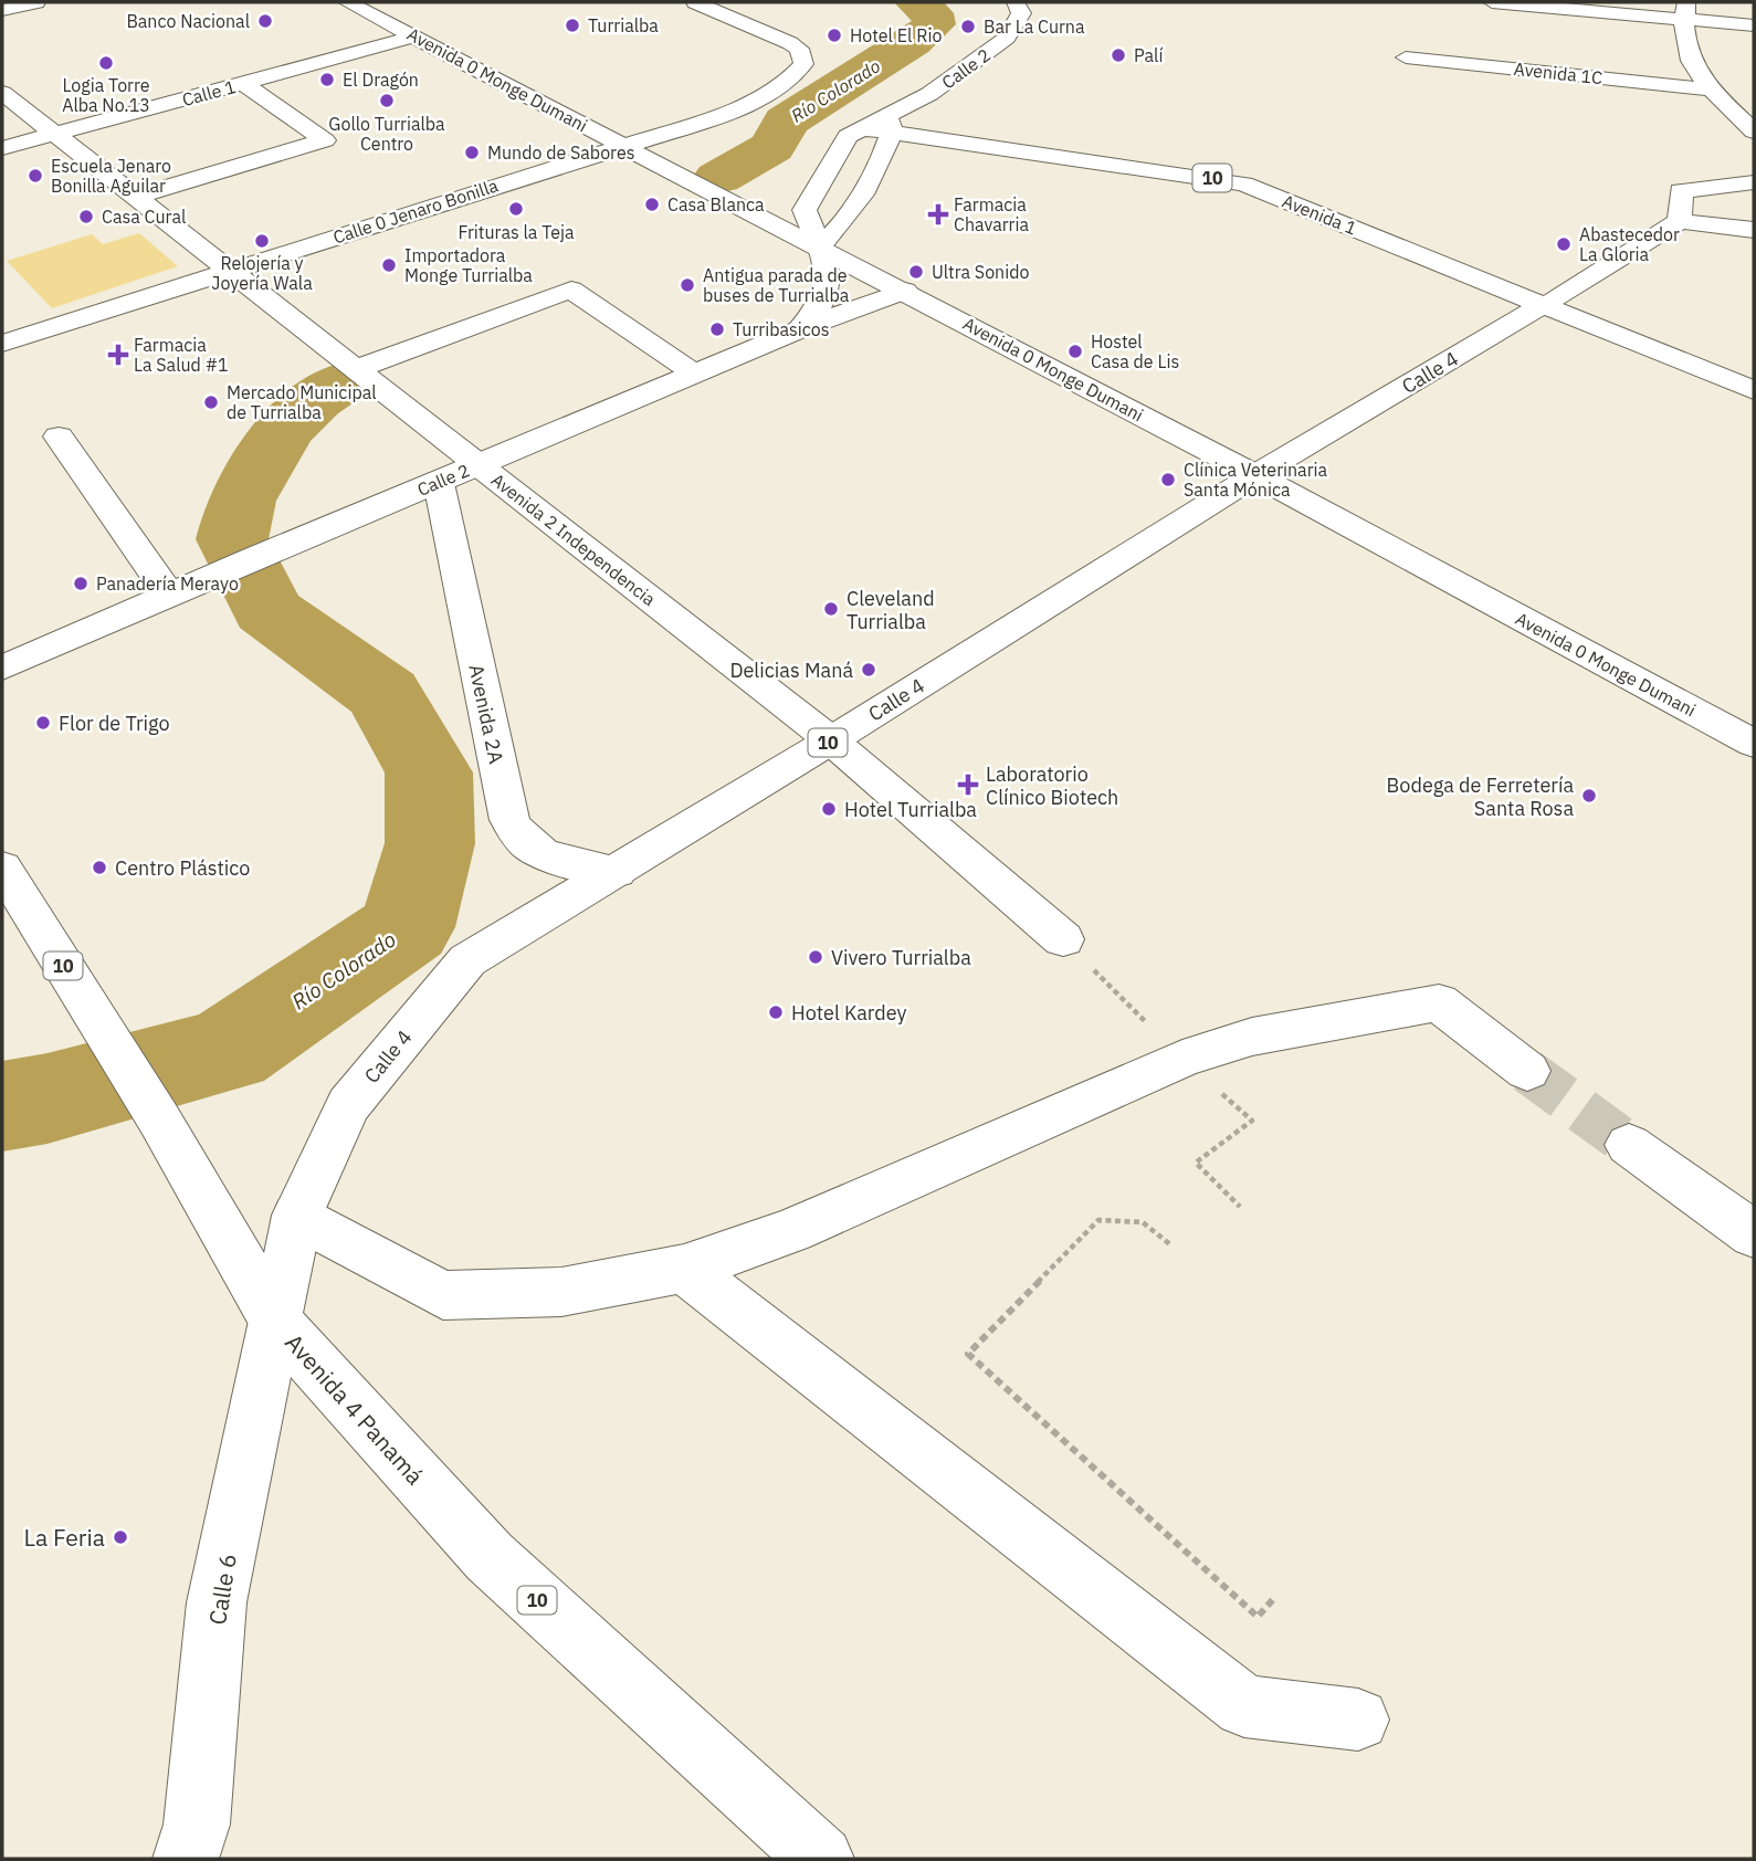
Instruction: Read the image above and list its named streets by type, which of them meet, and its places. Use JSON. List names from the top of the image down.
{
  "streets": {
    "street": [
      "Calle 2",
      "Avenida 1C",
      "Avenida 0 Monge Dumani",
      "Calle 1",
      "10",
      "Calle 0 Jenaro Bonilla",
      "Avenida 1",
      "Calle 4",
      "Avenida 2 Independencia",
      "Avenida 2A",
      "Avenida 4 Panamá",
      "Calle 6"
    ]
  },
  "crossings": [
    ["Calle 2", "Avenida 0 Monge Dumani"],
    ["Calle 2", "10"],
    ["Calle 2", "Avenida 1"],
    ["Calle 2", "Avenida 2 Independencia"],
    ["Calle 2", "Avenida 2A"],
    ["Avenida 0 Monge Dumani", "Calle 1"],
    ["Avenida 0 Monge Dumani", "10"],
    ["Avenida 0 Monge Dumani", "Calle 0 Jenaro Bonilla"],
    ["Avenida 0 Monge Dumani", "Avenida 1"],
    ["Avenida 0 Monge Dumani", "Calle 4"],
    ["Calle 1", "Avenida 2 Independencia"],
    ["10", "Avenida 1"],
    ["Calle 0 Jenaro Bonilla", "Avenida 2 Independencia"],
    ["Avenida 1", "Calle 4"],
    ["Calle 4", "Avenida 2 Independencia"],
    ["Calle 4", "Avenida 2A"],
    ["Calle 4", "Avenida 4 Panamá"],
    ["Calle 4", "Calle 6"],
    ["Avenida 4 Panamá", "Calle 6"]
  ],
  "water": ["Río Colorado"],
  "places": {
    "other": [
      "Banco Nacional",
      "Turrialba",
      "Bar La Curna",
      "Hotel El Rio",
      "Palí",
      "Logia Torre Alba No.13",
      "El Dragón",
      "Gollo Turrialba Centro",
      "Mundo de Sabores",
      "Escuela Jenaro Bonilla Aguilar",
      "Casa Blanca",
      "Frituras la Teja",
      "Casa Cural",
      "Relojería y Joyería Wala",
      "Abastecedor La Gloria",
      "Importadora Monge Turrialba",
      "Ultra Sonido",
      "Antigua parada de buses de Turrialba",
      "Turribasicos",
      "Hostel Casa de Lis",
      "Mercado Municipal de Turrialba",
      "Clínica Veterinaria Santa Mónica",
      "Panadería Merayo",
      "Cleveland Turrialba",
      "Delicias Maná",
      "Flor de Trigo",
      "Bodega de Ferretería Santa Rosa",
      "Hotel Turrialba",
      "Centro Plástico",
      "Vivero Turrialba",
      "Hotel Kardey",
      "La Feria"
    ],
    "health": ["Farmacia Chavarria", "Farmacia La Salud #1", "Laboratorio Clínico Biotech"]
  }
}
